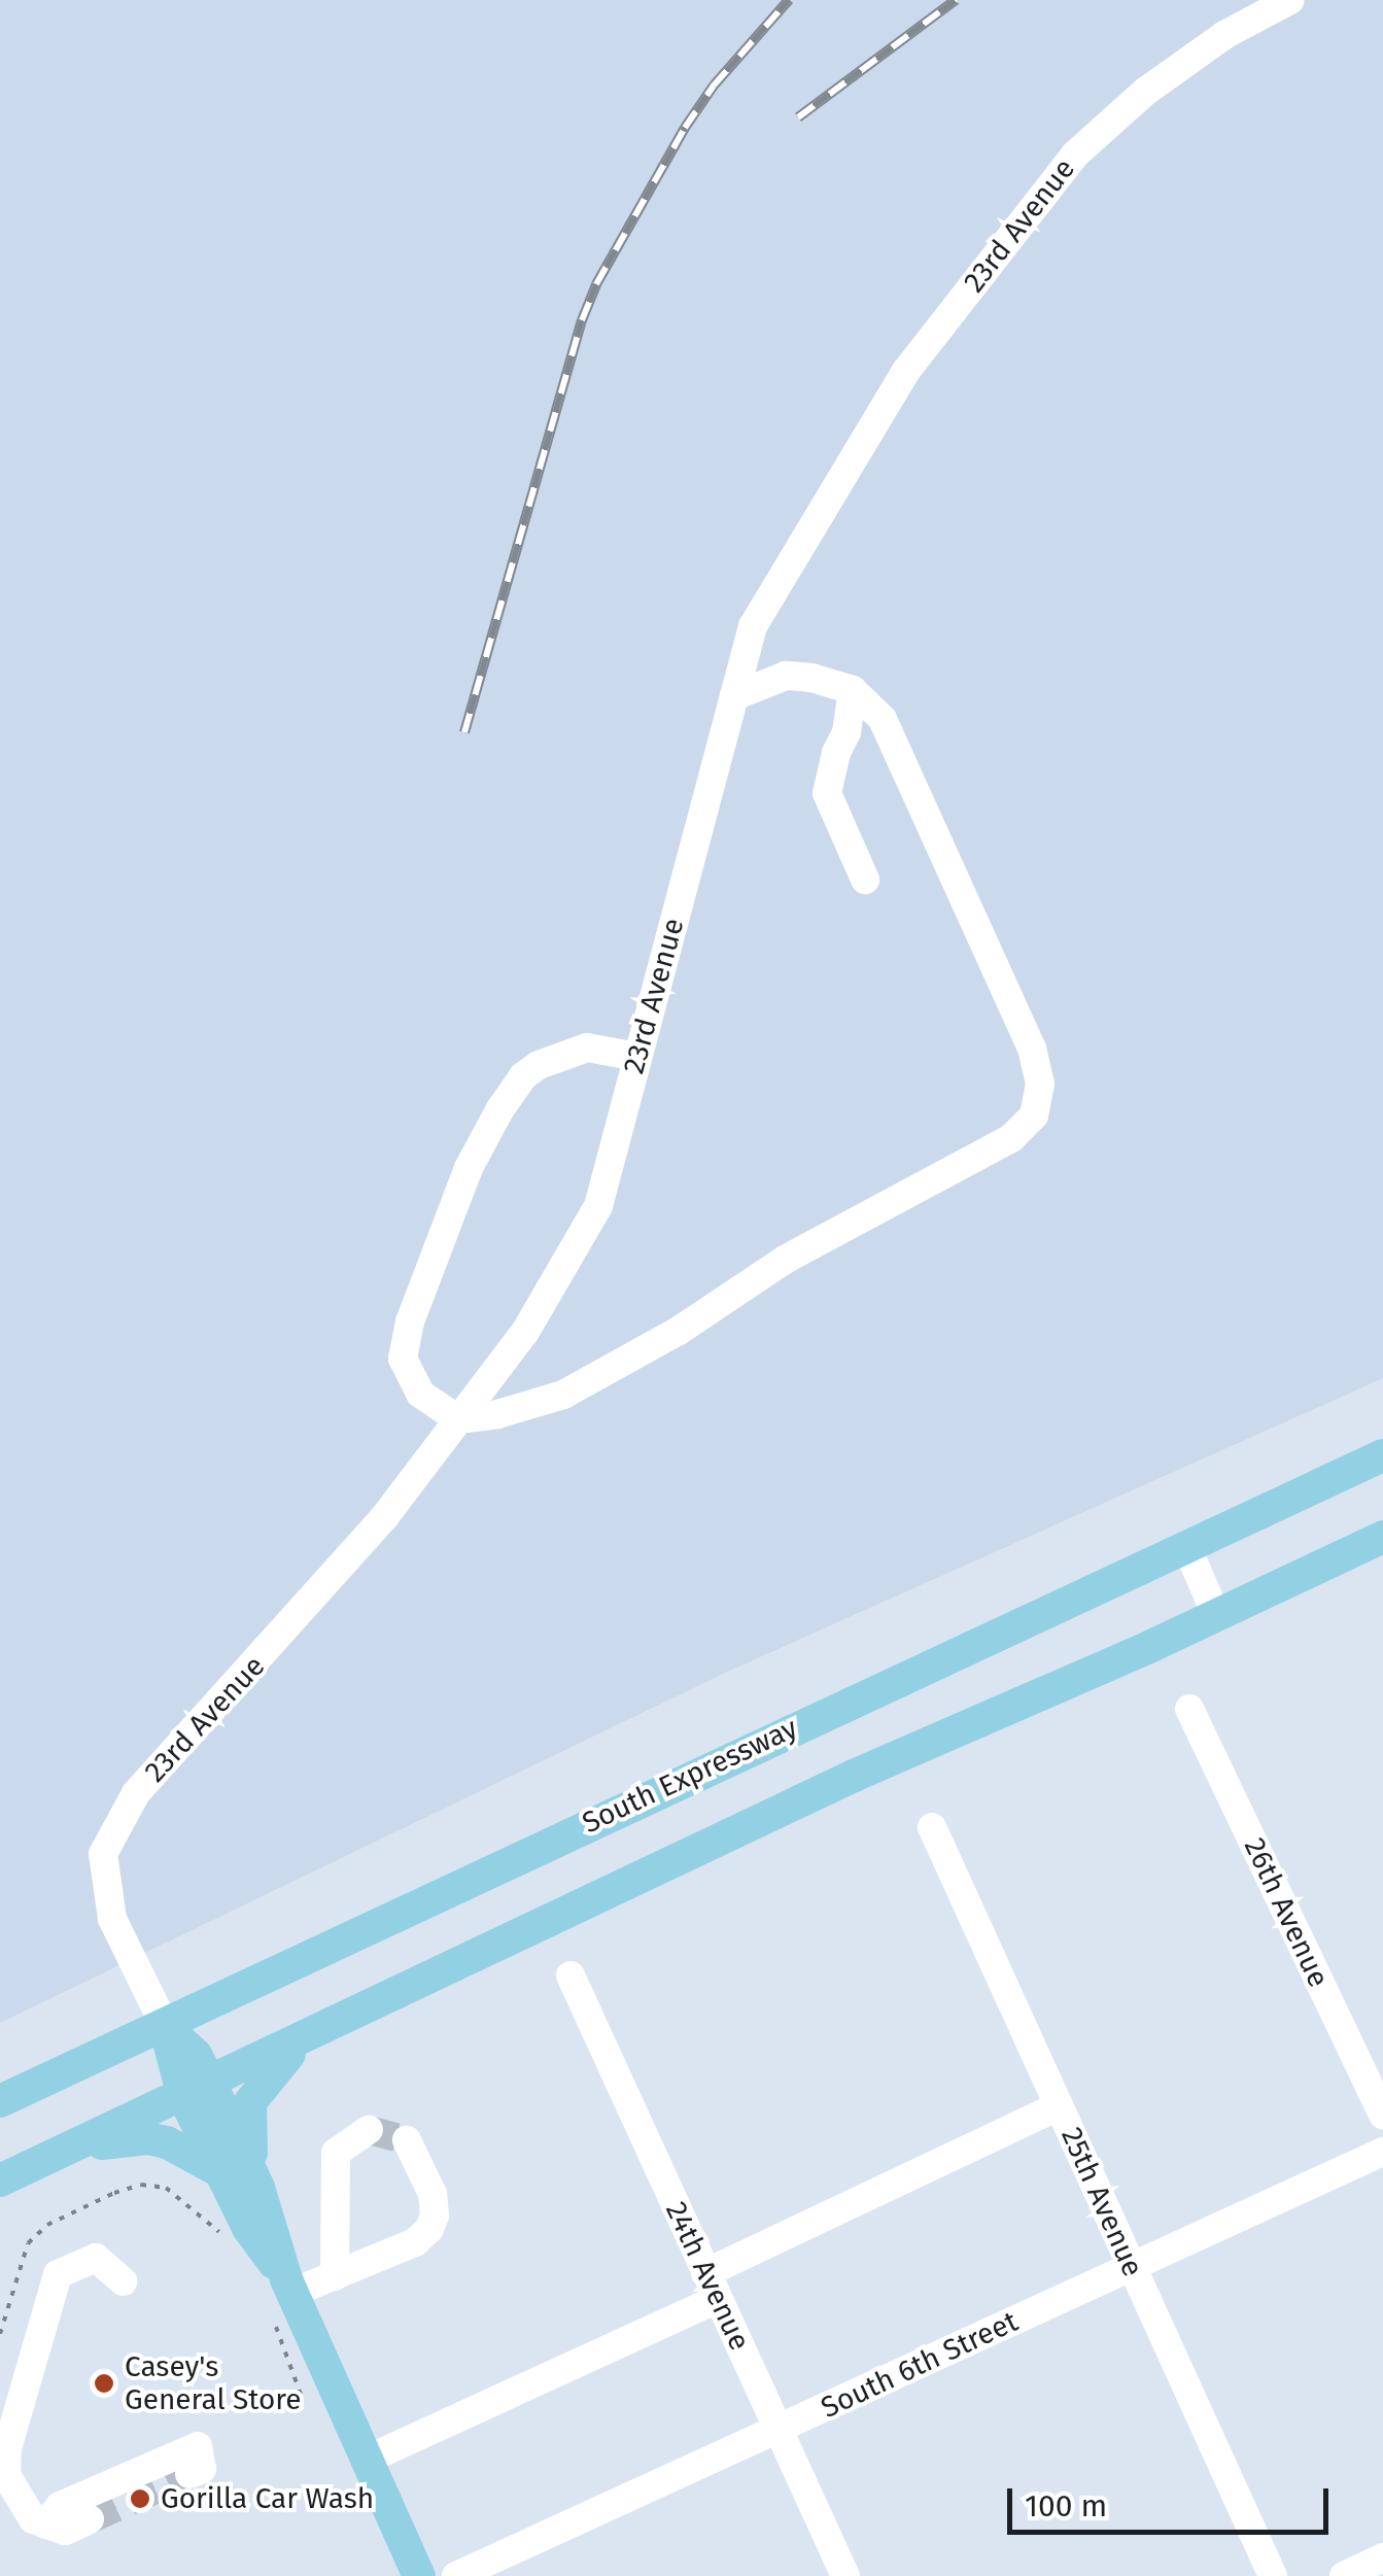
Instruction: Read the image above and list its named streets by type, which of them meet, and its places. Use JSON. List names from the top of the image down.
{
  "streets": {
    "main road": ["23rd Avenue", "South Expressway"],
    "street": [
      "26th Avenue",
      "25th Avenue",
      "24th Avenue",
      "South 6th Street"
    ]
  },
  "crossings": [
    ["23rd Avenue", "South Expressway"],
    ["25th Avenue", "South 6th Street"],
    ["24th Avenue", "South 6th Street"]
  ],
  "places": ["Casey's General Store", "Gorilla Car Wash"],
  "scale_bar": "100 m"
}
